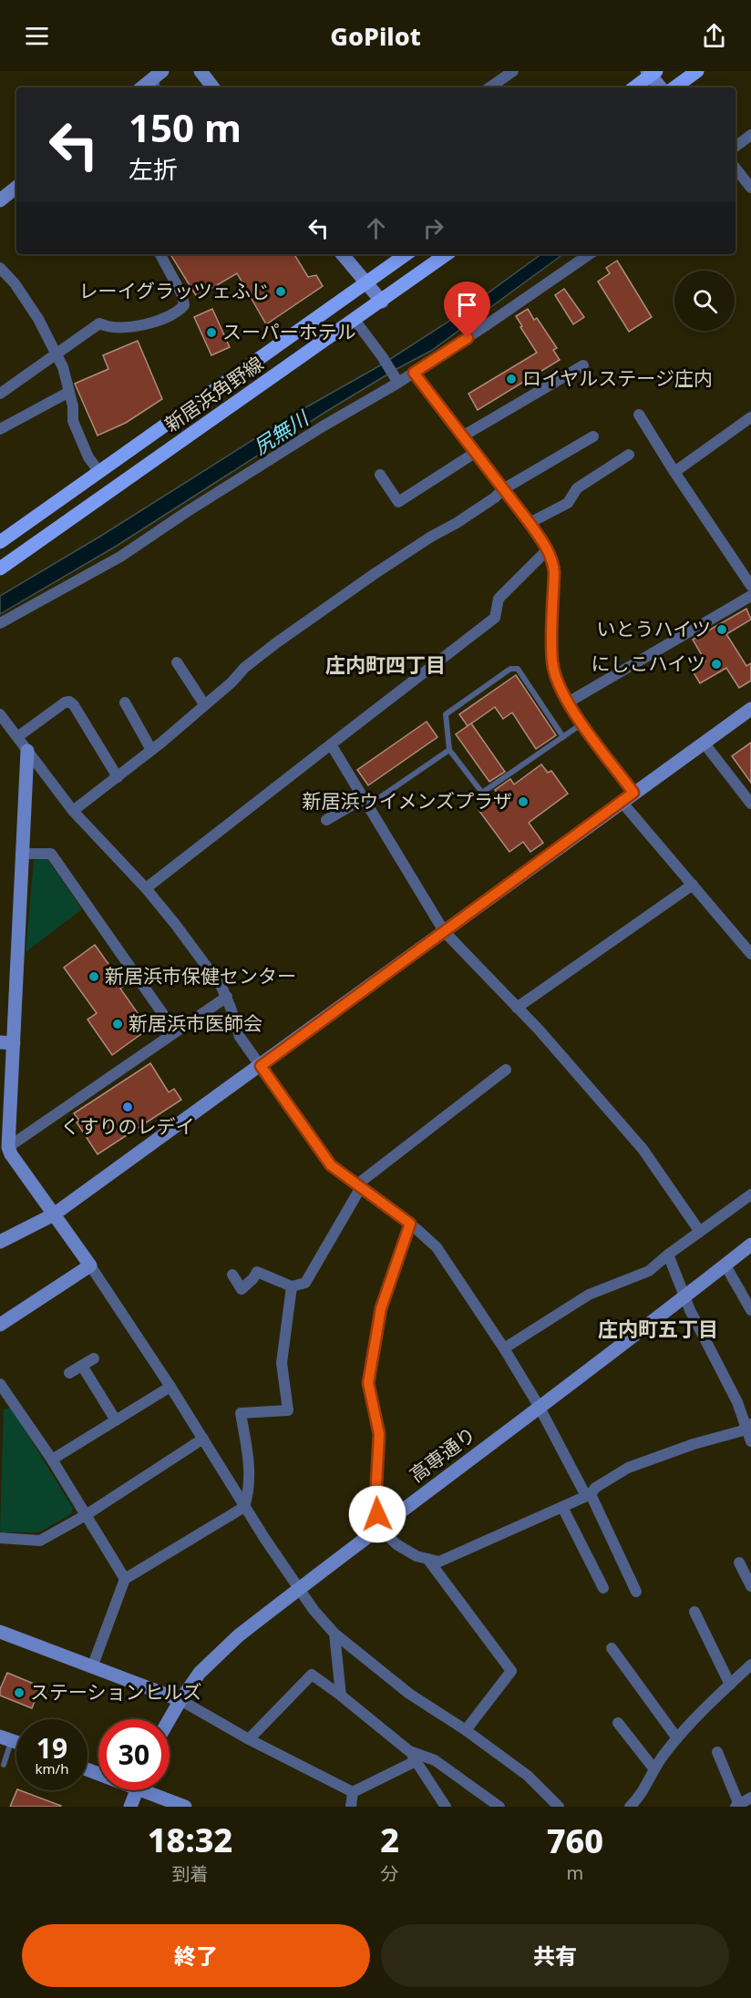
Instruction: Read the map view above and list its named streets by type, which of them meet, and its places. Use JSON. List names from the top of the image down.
{
  "streets": {
    "main road": ["新居浜角野線"],
    "street": ["高専通り"]
  },
  "districts": ["庄内町四丁目", "庄内町五丁目"],
  "water": ["尻無川"],
  "places": [
    "レーイグラッツェふじ",
    "スーパーホテル",
    "ロイヤルステージ庄内",
    "いとうハイツ",
    "にしこハイツ",
    "新居浜ウイメンズプラザ",
    "新居浜市保健センター",
    "新居浜市医師会",
    "くすりのレデイ",
    "ステーションヒルズ"
  ],
  "page": {
    "header": "GoPilot",
    "turn": ["150 m", "左折"],
    "speed": "19 km/h",
    "limit": "30",
    "eta": [
      "18:32",
      "到着",
      "2",
      "分",
      "760",
      "m"
    ],
    "buttons": ["終了", "共有"]
  }
}
